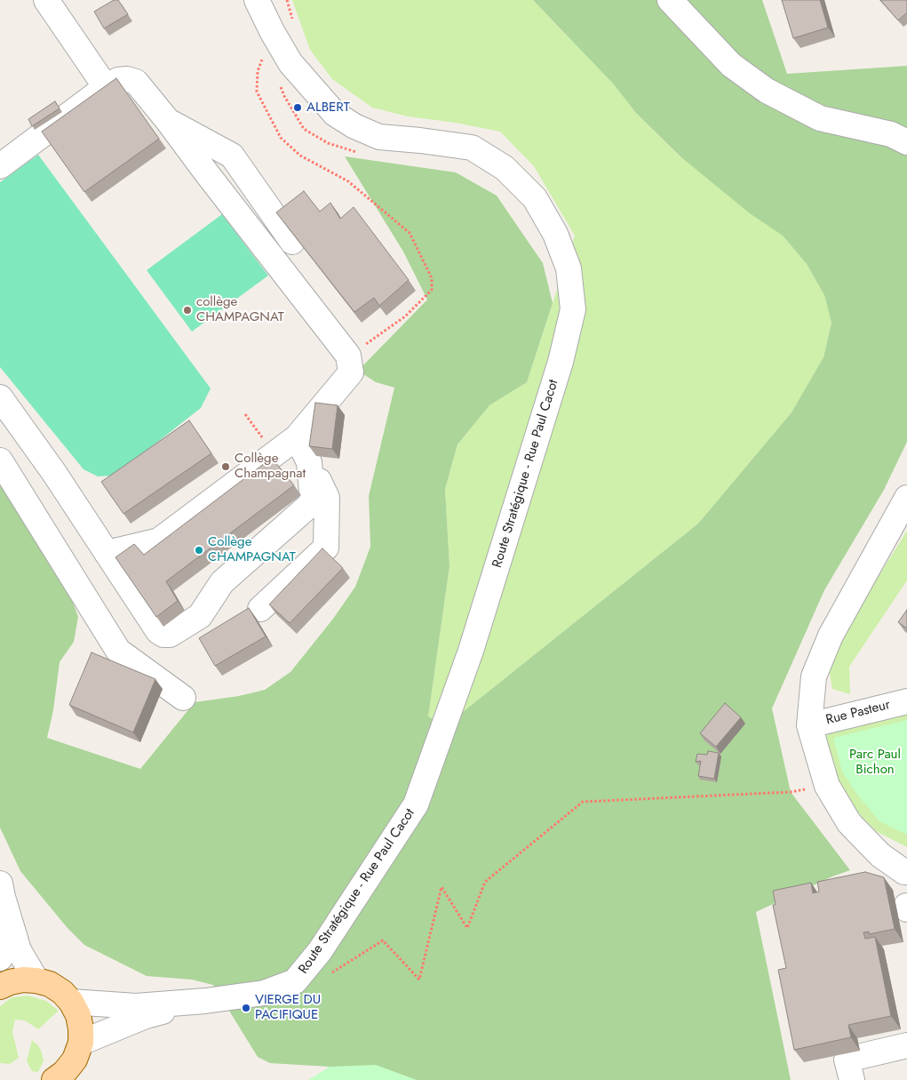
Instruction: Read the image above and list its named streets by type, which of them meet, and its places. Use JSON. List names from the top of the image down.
{
  "streets": {
    "street": ["Route Stratégique - Rue Paul Cacot", "Rue Pasteur"]
  },
  "parks": ["Parc Paul Bichon"],
  "places": [
    "ALBERT",
    "collège CHAMPAGNAT",
    "Collège Champagnat",
    "Collège CHAMPAGNAT",
    "VIERGE DU PACIFIQUE"
  ]
}
